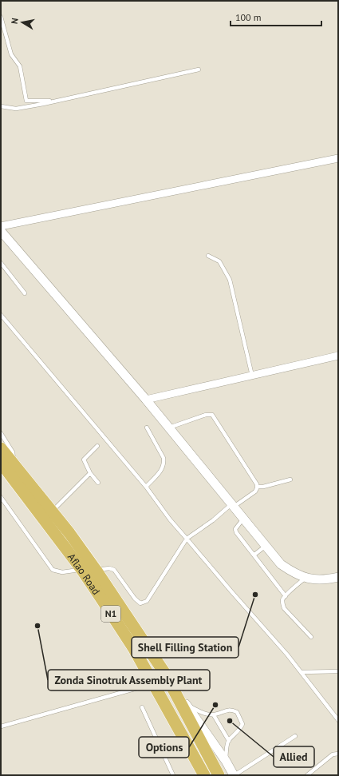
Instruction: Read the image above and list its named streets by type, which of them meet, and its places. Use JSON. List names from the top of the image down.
{
  "streets": {
    "highway": ["Aflao Road", "N1"]
  },
  "places": [
    "Shell Filling Station",
    "Zonda Sinotruk Assembly Plant",
    "Options",
    "Allied"
  ],
  "scale_bar": "100 m",
  "north": "left"
}
